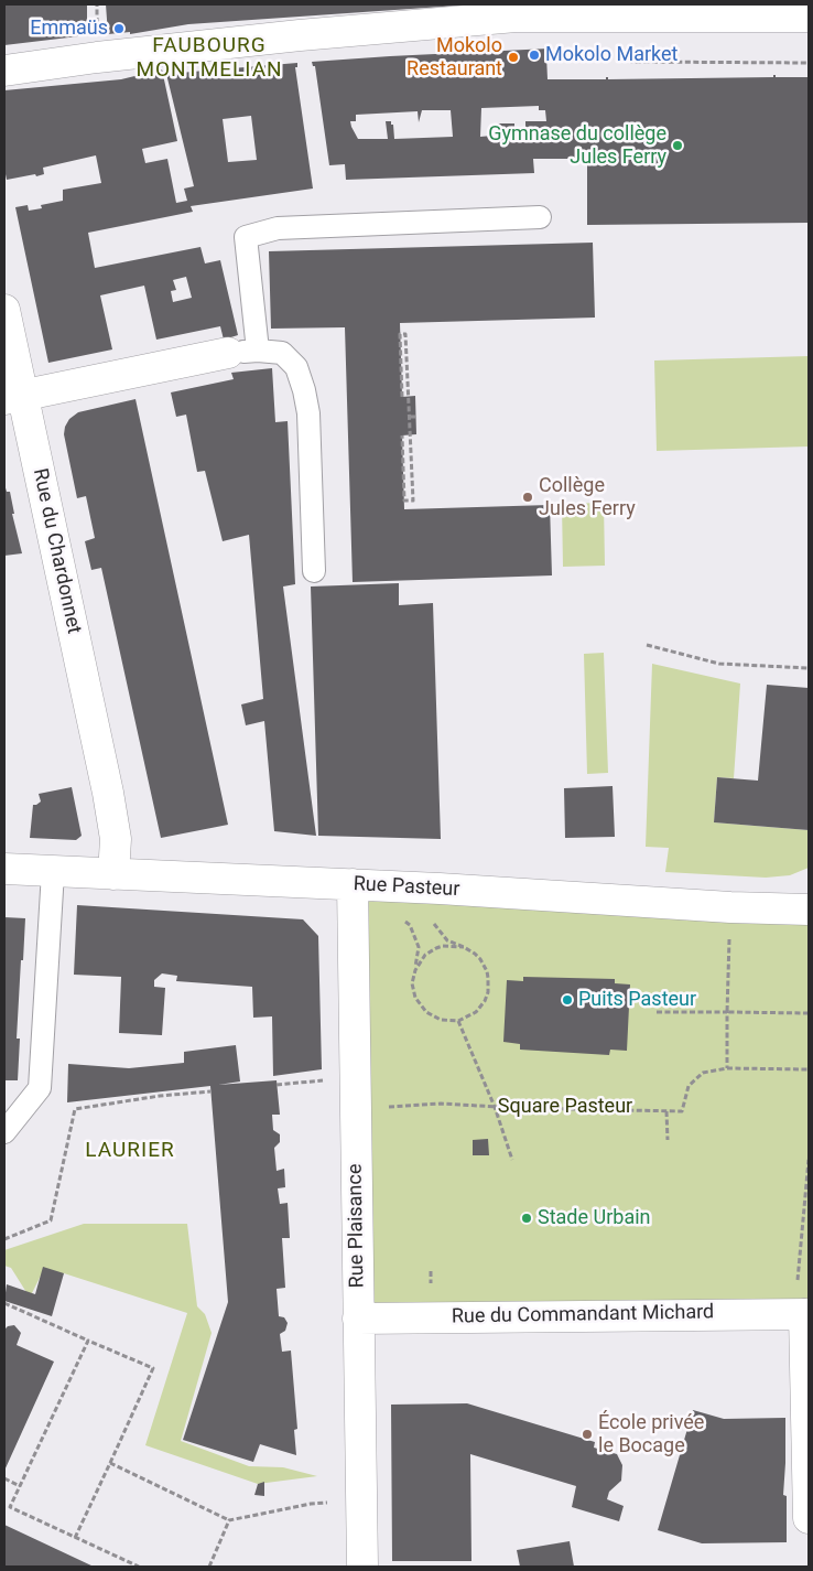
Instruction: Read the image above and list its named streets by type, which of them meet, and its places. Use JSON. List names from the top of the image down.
{
  "streets": {
    "street": [
      "Rue du Chardonnet",
      "Rue Pasteur",
      "Rue Plaisance",
      "Rue du Commandant Michard"
    ]
  },
  "crossings": [
    ["Rue du Chardonnet", "Rue Pasteur"],
    ["Rue Pasteur", "Rue Plaisance"],
    ["Rue Plaisance", "Rue du Commandant Michard"]
  ],
  "districts": ["FAUBOURG MONTMELIAN", "LAURIER"],
  "parks": ["Square Pasteur"],
  "places": [
    "Emmaüs",
    "Mokolo Market",
    "Mokolo Restaurant",
    "Gymnase du collège Jules Ferry",
    "Collège Jules Ferry",
    "Puits Pasteur",
    "Stade Urbain",
    "École privée le Bocage"
  ]
}
